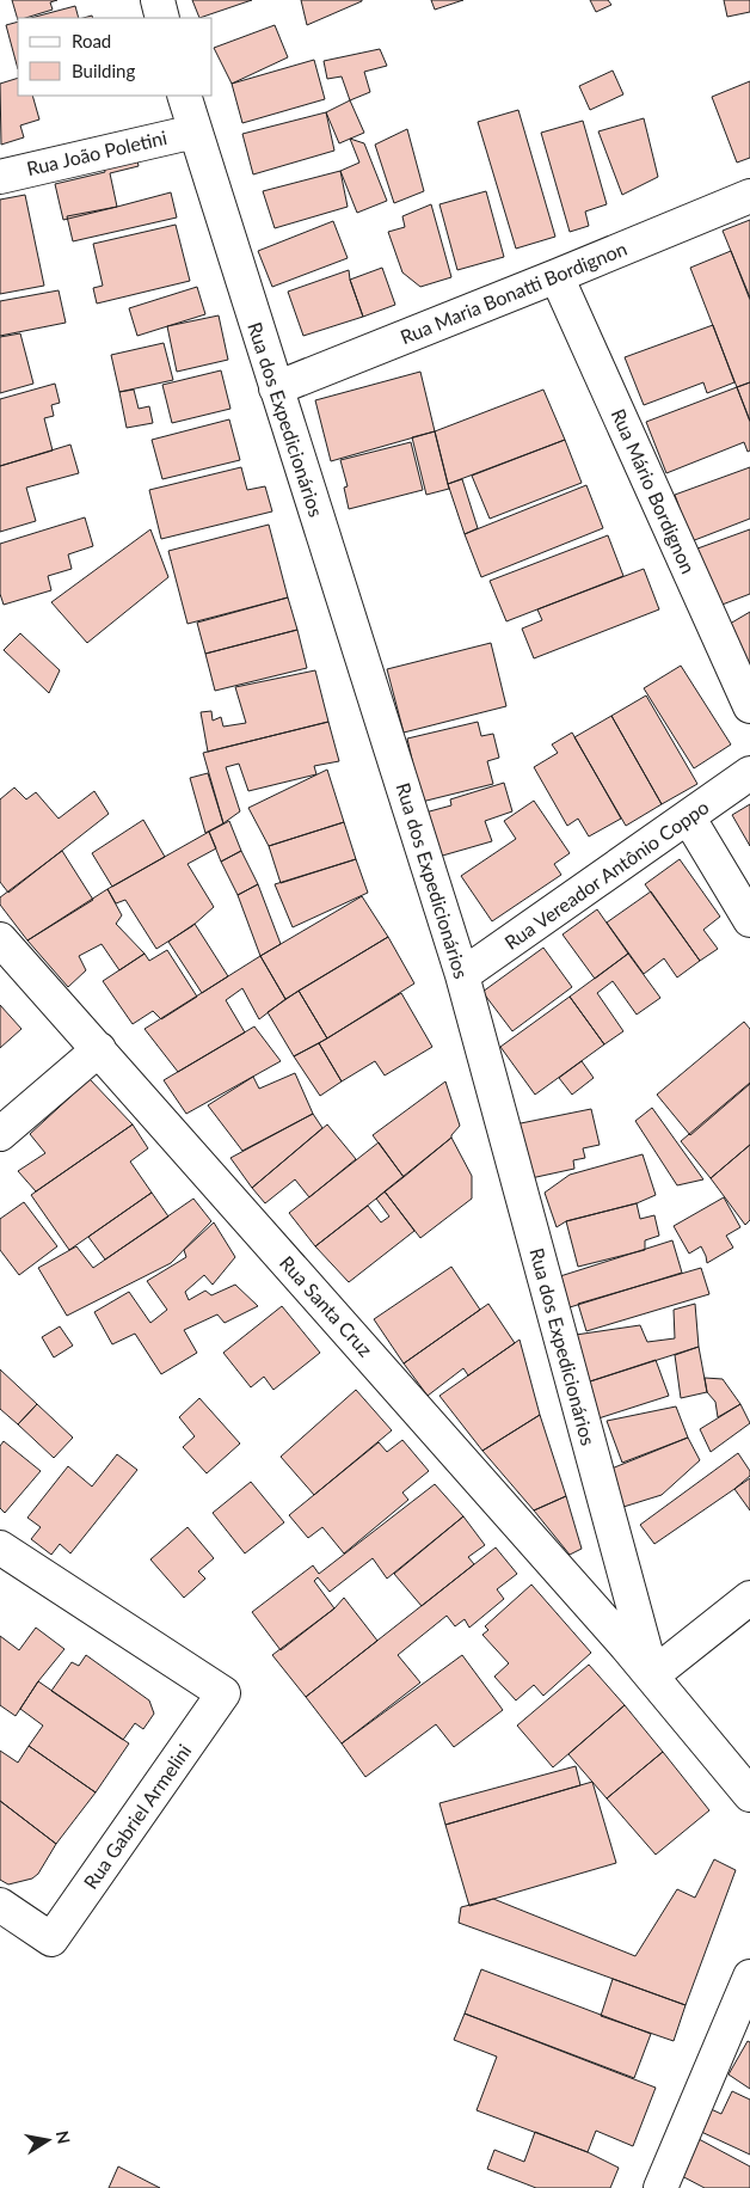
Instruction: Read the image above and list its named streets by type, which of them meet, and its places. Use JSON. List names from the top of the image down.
{
  "streets": {
    "street": [
      "Rua João Poletini",
      "Rua Maria Bonatti Bordignon",
      "Rua dos Expedicionários",
      "Rua Mário Bordignon",
      "Rua Vereador Antônio Coppo",
      "Rua Santa Cruz",
      "Rua Gabriel Armelini"
    ]
  },
  "crossings": [
    ["Rua João Poletini", "Rua dos Expedicionários"],
    ["Rua Maria Bonatti Bordignon", "Rua dos Expedicionários"],
    ["Rua Maria Bonatti Bordignon", "Rua Mário Bordignon"],
    ["Rua dos Expedicionários", "Rua Vereador Antônio Coppo"],
    ["Rua dos Expedicionários", "Rua Santa Cruz"]
  ],
  "legend": ["Road", "Building"],
  "north": "right"
}
